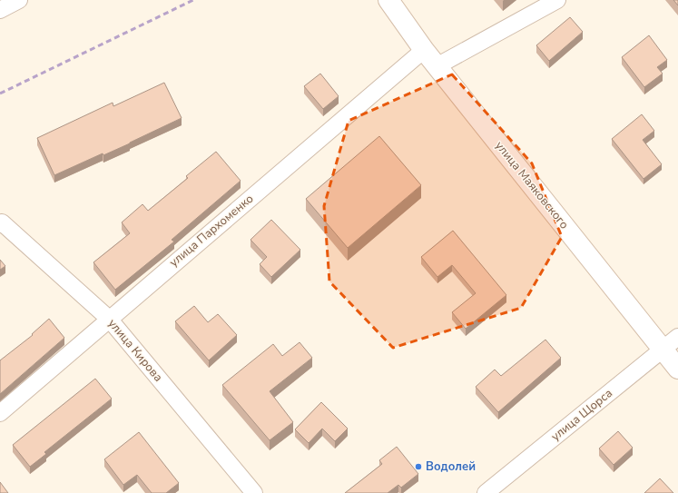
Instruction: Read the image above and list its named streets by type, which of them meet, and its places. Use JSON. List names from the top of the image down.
{
  "streets": {
    "street": [
      "улица Маяковского",
      "улица Пархоменко",
      "улица Кирова",
      "улица Щорса"
    ]
  },
  "crossings": [
    ["улица Маяковского", "улица Пархоменко"],
    ["улица Маяковского", "улица Щорса"],
    ["улица Пархоменко", "улица Кирова"]
  ],
  "places": ["Водолей"]
}
